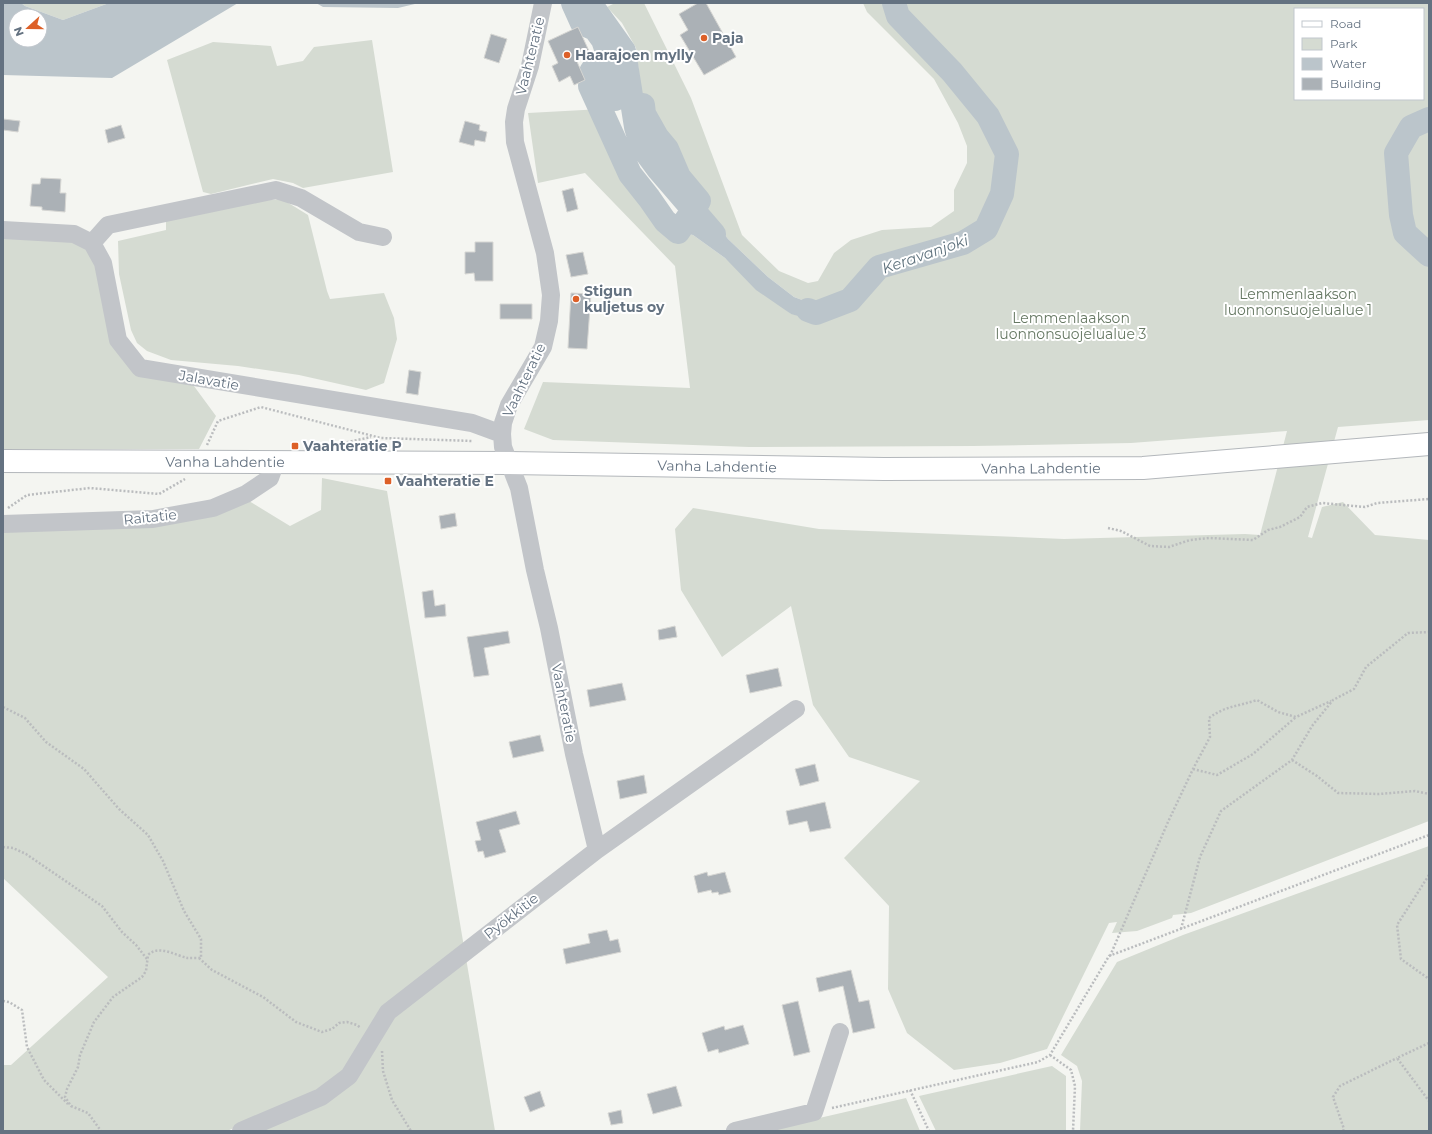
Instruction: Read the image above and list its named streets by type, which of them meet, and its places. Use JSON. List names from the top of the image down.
{
  "streets": {
    "main road": ["Vanha Lahdentie"],
    "street": [
      "Vaahteratie",
      "Jalavatie",
      "Raitatie",
      "Pyökkitie"
    ]
  },
  "crossings": [
    ["Vaahteratie", "Jalavatie"],
    ["Vaahteratie", "Vanha Lahdentie"],
    ["Vaahteratie", "Pyökkitie"],
    ["Vanha Lahdentie", "Raitatie"]
  ],
  "water": ["Keravanjoki"],
  "parks": ["Lemmenlaakson luonnonsuojelualue 1", "Lemmenlaakson luonnonsuojelualue 3"],
  "places": {
    "other": ["Paja", "Haarajoen mylly", "Stigun kuljetus oy"],
    "transit": ["Vaahteratie P", "Vaahteratie E"]
  },
  "legend": [
    "Road",
    "Park",
    "Water",
    "Building"
  ],
  "north": "left"
}
